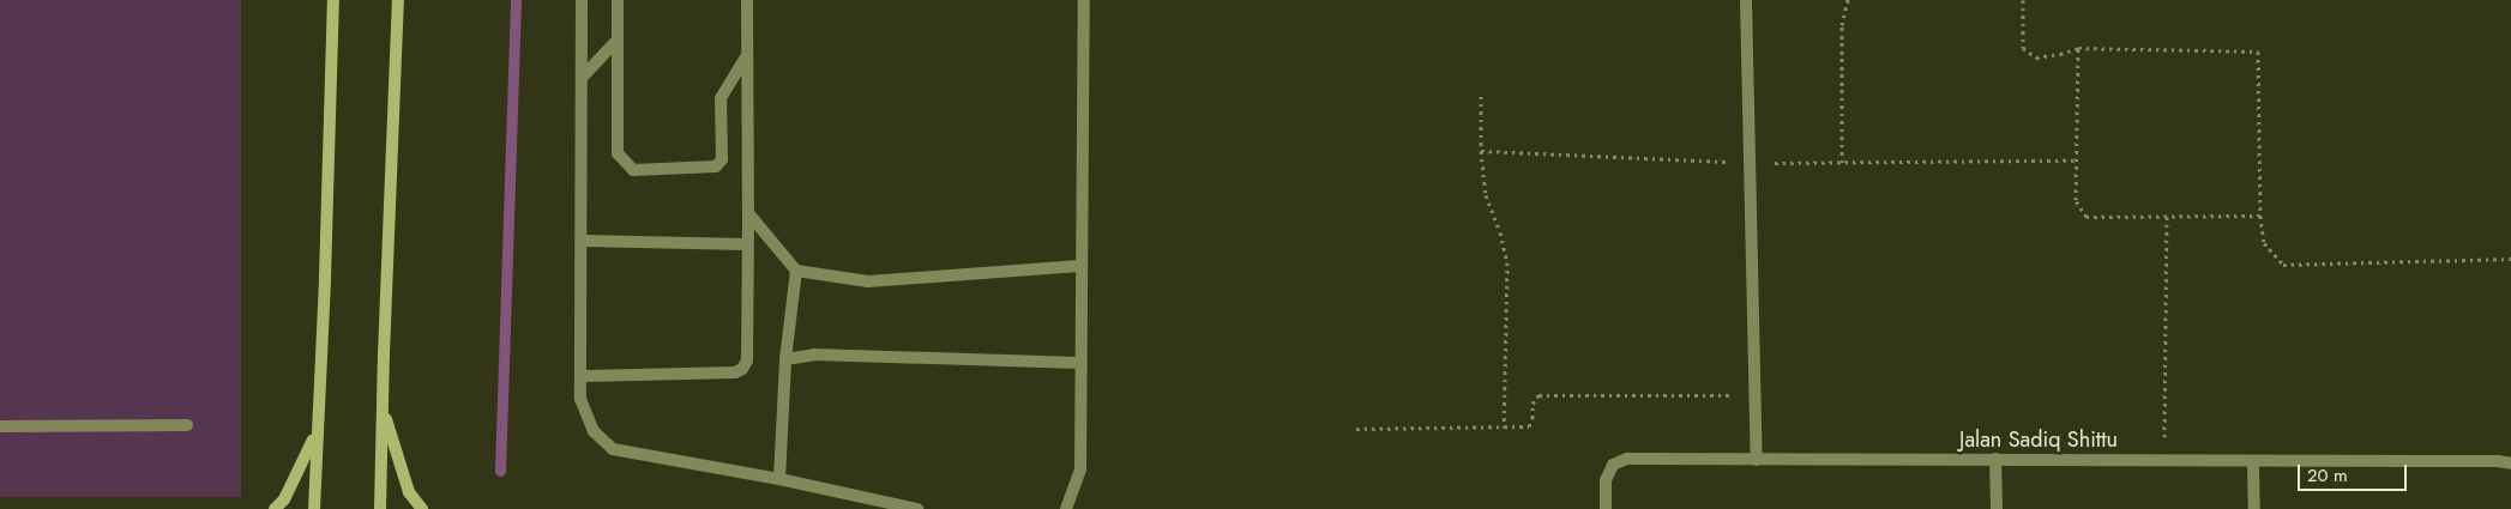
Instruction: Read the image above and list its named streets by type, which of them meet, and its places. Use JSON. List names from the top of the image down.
{
  "streets": {
    "street": ["Jalan Sadiq Shittu"]
  },
  "scale_bar": "20 m"
}
